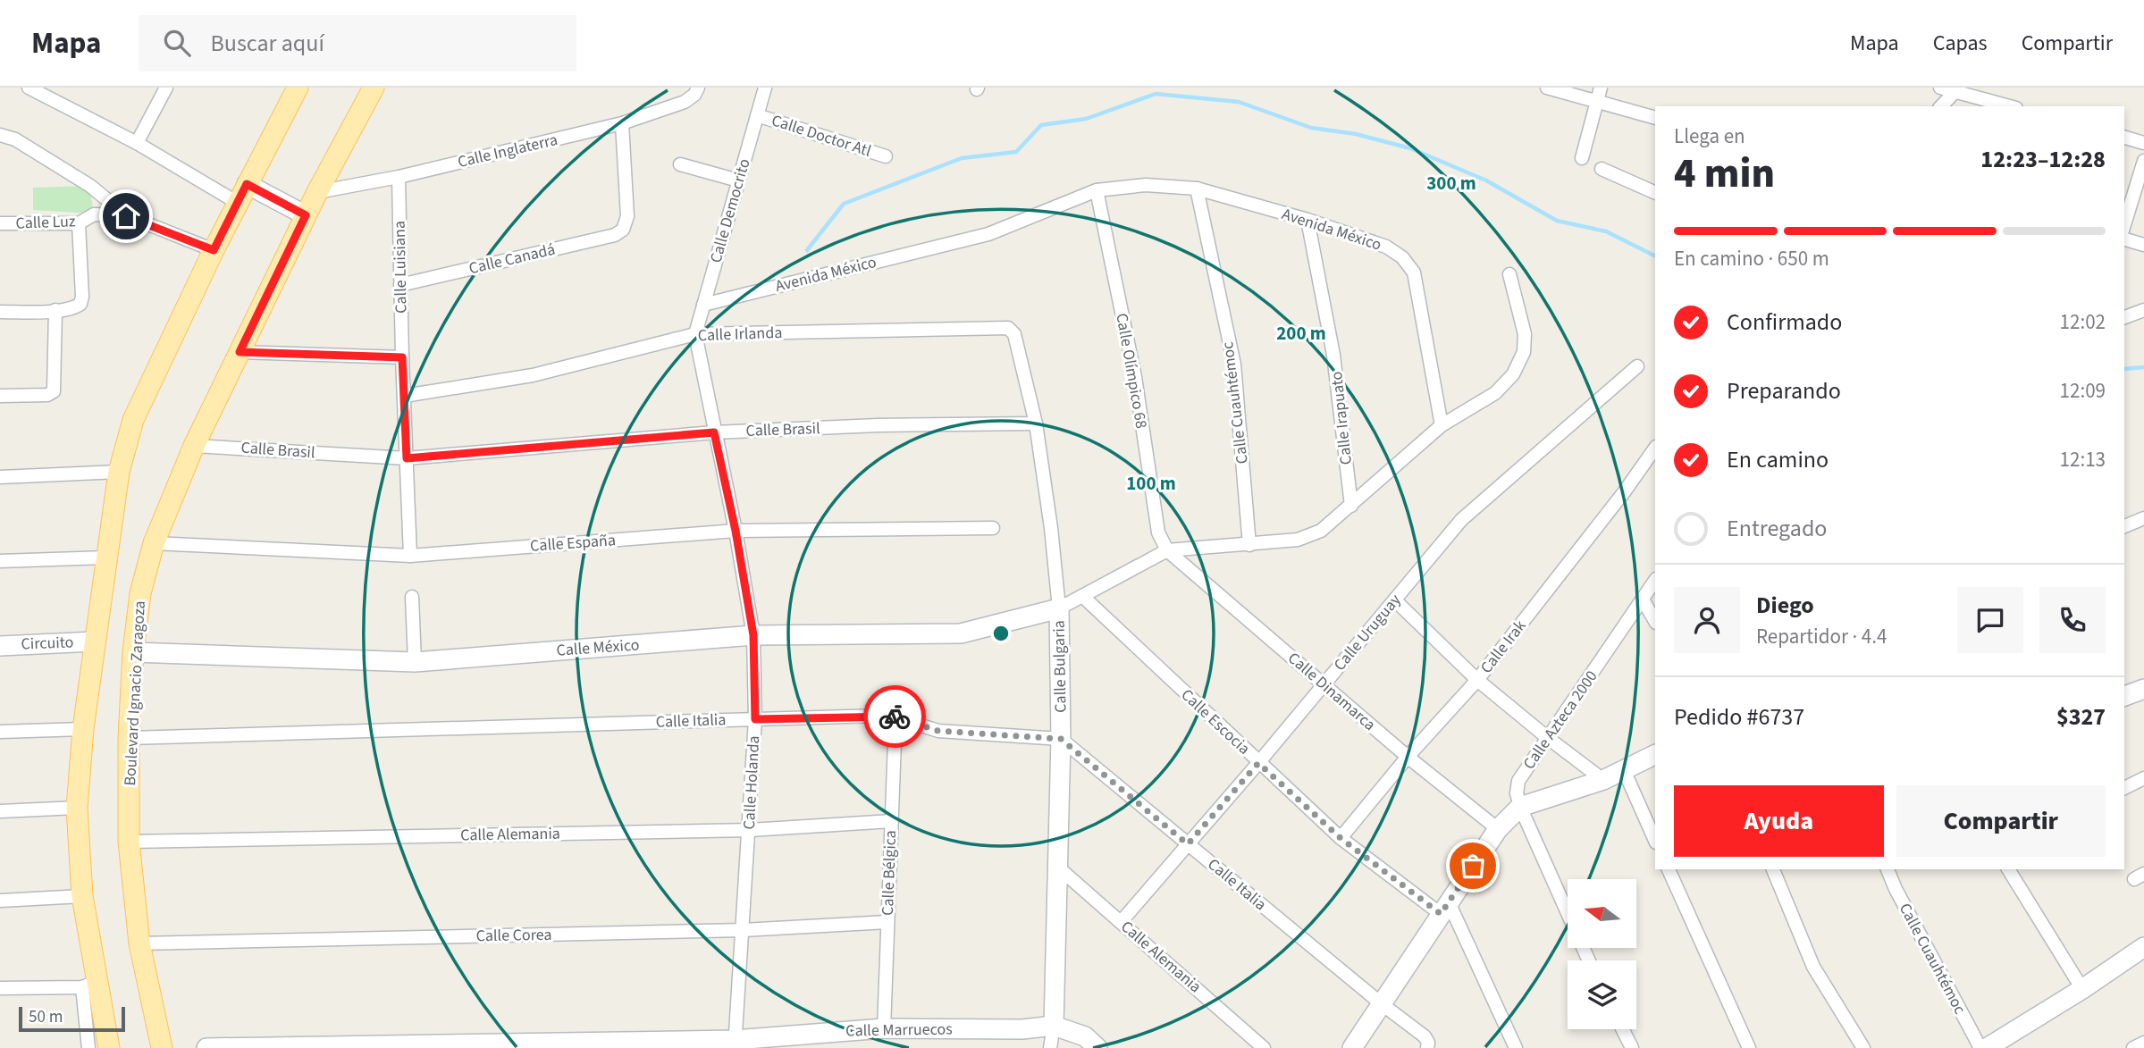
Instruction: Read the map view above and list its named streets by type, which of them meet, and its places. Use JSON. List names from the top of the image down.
{
  "streets": {
    "main road": ["Boulevard Ignacio Zaragoza"],
    "street": [
      "Calle Doctor Atl",
      "Calle Inglaterra",
      "Calle Democrito",
      "Calle Luz",
      "Avenida México",
      "Calle Canadá",
      "Calle Luisiana",
      "Calle Irlanda",
      "Calle Olímpico 68",
      "Calle Cuauhtémoc",
      "Calle Irapuato",
      "Calle Brasil",
      "Calle España",
      "Calle Uruguay",
      "Circuito",
      "Calle Irak",
      "Calle México",
      "Calle Bulgaria",
      "Calle Dinamarca",
      "Calle Azteca 2000",
      "Calle Italia",
      "Calle Escocia",
      "Calle Holanda",
      "Calle Alemania",
      "Calle Bélgica",
      "Calle Corea",
      "Calle Marruecos"
    ]
  },
  "crossings": [
    ["Calle Doctor Atl", "Calle Democrito"],
    ["Calle Inglaterra", "Calle Canadá"],
    ["Calle Inglaterra", "Calle Luisiana"],
    ["Calle Inglaterra", "Boulevard Ignacio Zaragoza"],
    ["Calle Democrito", "Avenida México"],
    ["Calle Democrito", "Calle Irlanda"],
    ["Calle Democrito", "Calle Holanda"],
    ["Avenida México", "Calle Olímpico 68"],
    ["Avenida México", "Calle Cuauhtémoc"],
    ["Avenida México", "Calle Irapuato"],
    ["Calle Canadá", "Calle Luisiana"],
    ["Calle Luisiana", "Calle Irlanda"],
    ["Calle Luisiana", "Calle Brasil"],
    ["Calle Luisiana", "Calle España"],
    ["Calle Irlanda", "Calle Bulgaria"],
    ["Calle Irlanda", "Calle Holanda"],
    ["Calle Olímpico 68", "Calle Dinamarca"],
    ["Calle Brasil", "Calle Bulgaria"],
    ["Calle Brasil", "Boulevard Ignacio Zaragoza"],
    ["Calle Brasil", "Calle Holanda"],
    ["Calle España", "Boulevard Ignacio Zaragoza"],
    ["Calle España", "Calle Holanda"],
    ["Calle Uruguay", "Calle Dinamarca"],
    ["Calle Uruguay", "Calle Italia"],
    ["Calle Uruguay", "Calle Escocia"],
    ["Calle Uruguay", "Calle Alemania"],
    ["Calle Irak", "Calle Dinamarca"],
    ["Calle Irak", "Calle Escocia"],
    ["Calle México", "Calle Bulgaria"],
    ["Calle México", "Boulevard Ignacio Zaragoza"],
    ["Calle México", "Calle Holanda"],
    ["Calle Bulgaria", "Calle Italia"],
    ["Calle Bulgaria", "Calle Alemania"],
    ["Calle Bulgaria", "Calle Marruecos"],
    ["Boulevard Ignacio Zaragoza", "Calle Italia"],
    ["Boulevard Ignacio Zaragoza", "Calle Alemania"],
    ["Boulevard Ignacio Zaragoza", "Calle Corea"],
    ["Calle Italia", "Calle Holanda"],
    ["Calle Italia", "Calle Bélgica"],
    ["Calle Holanda", "Calle Alemania"],
    ["Calle Holanda", "Calle Corea"],
    ["Calle Holanda", "Calle Marruecos"],
    ["Calle Alemania", "Calle Bélgica"],
    ["Calle Bélgica", "Calle Corea"],
    ["Calle Bélgica", "Calle Marruecos"]
  ],
  "scale_bar": "50 m",
  "north": "left",
  "page": {
    "header": "Mapa",
    "search": "Buscar aquí",
    "nav": ["Mapa", "Capas", "Compartir"],
    "heading": ["4 min", "Llega en", "12:23–12:28"],
    "panel": [
      "Diego",
      "Repartidor · 4.4",
      "Pedido #6737",
      "$327"
    ],
    "bar": "En camino · 650 m",
    "list": [
      ["Confirmado", "12:02"],
      ["Preparando", "12:09"],
      ["En camino", "12:13"],
      "Entregado"
    ],
    "buttons": ["Ayuda", "Compartir"],
    "scale": "50 m"
  },
  "rings": ["300 m", "200 m", "100 m"]
}
